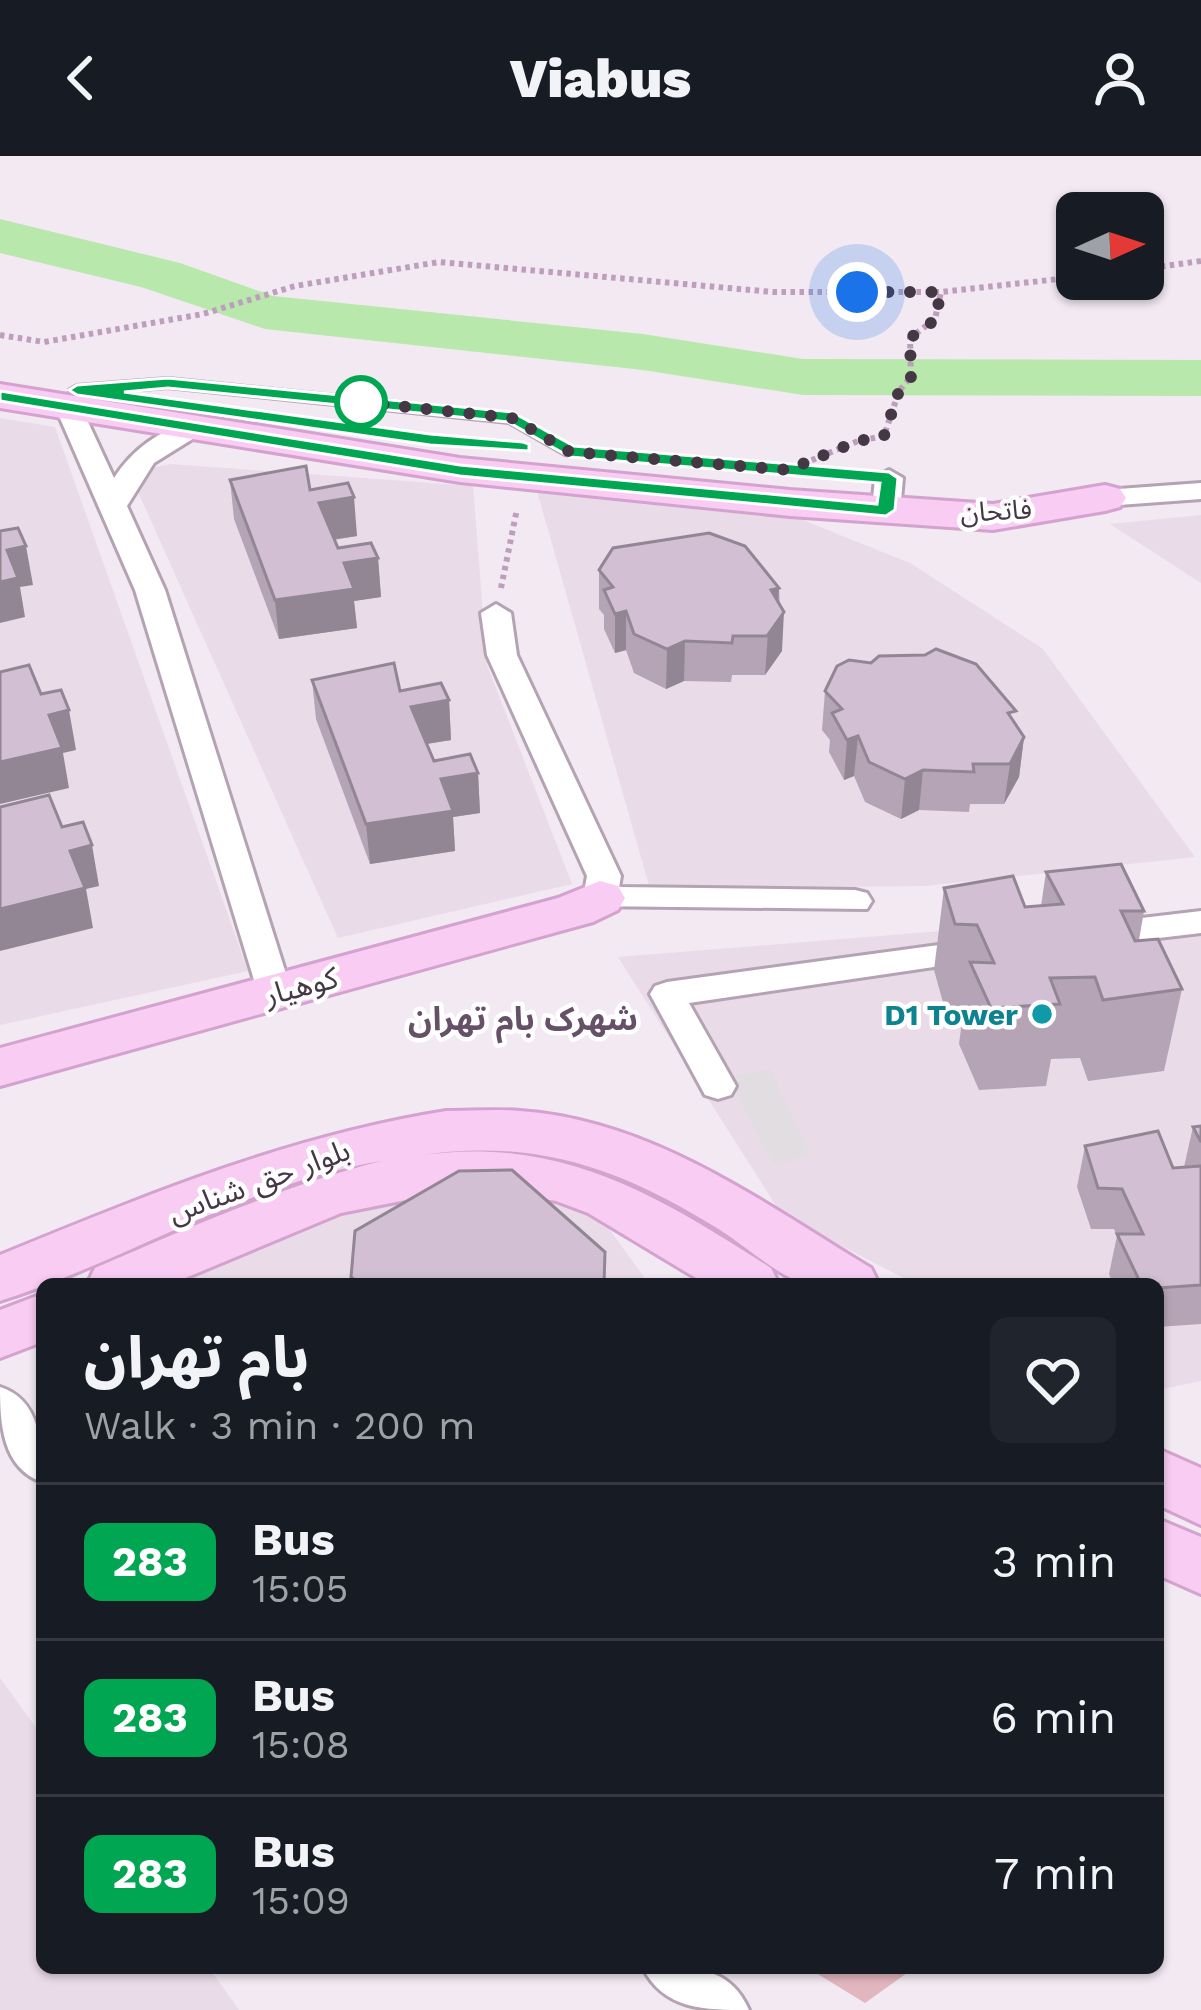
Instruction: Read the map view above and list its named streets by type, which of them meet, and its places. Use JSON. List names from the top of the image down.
{
  "streets": {
    "street": ["فاتحان", "کوهیار", "بلوار حق شناس"]
  },
  "districts": ["شهرک بام تهران"],
  "places": ["D1 Tower"],
  "lines": ["bus line 283"],
  "north": "right",
  "page": {
    "header": "Viabus",
    "heading": ["بام تهران", "Walk · 3 min · 200 m"],
    "list": [
      {
        "mark": "283",
        "name": "Bus",
        "note": "15:05",
        "value": "3 min"
      },
      {
        "mark": "283",
        "name": "Bus",
        "note": "15:08",
        "value": "6 min"
      },
      {
        "mark": "283",
        "name": "Bus",
        "note": "15:09",
        "value": "7 min"
      }
    ]
  }
}
